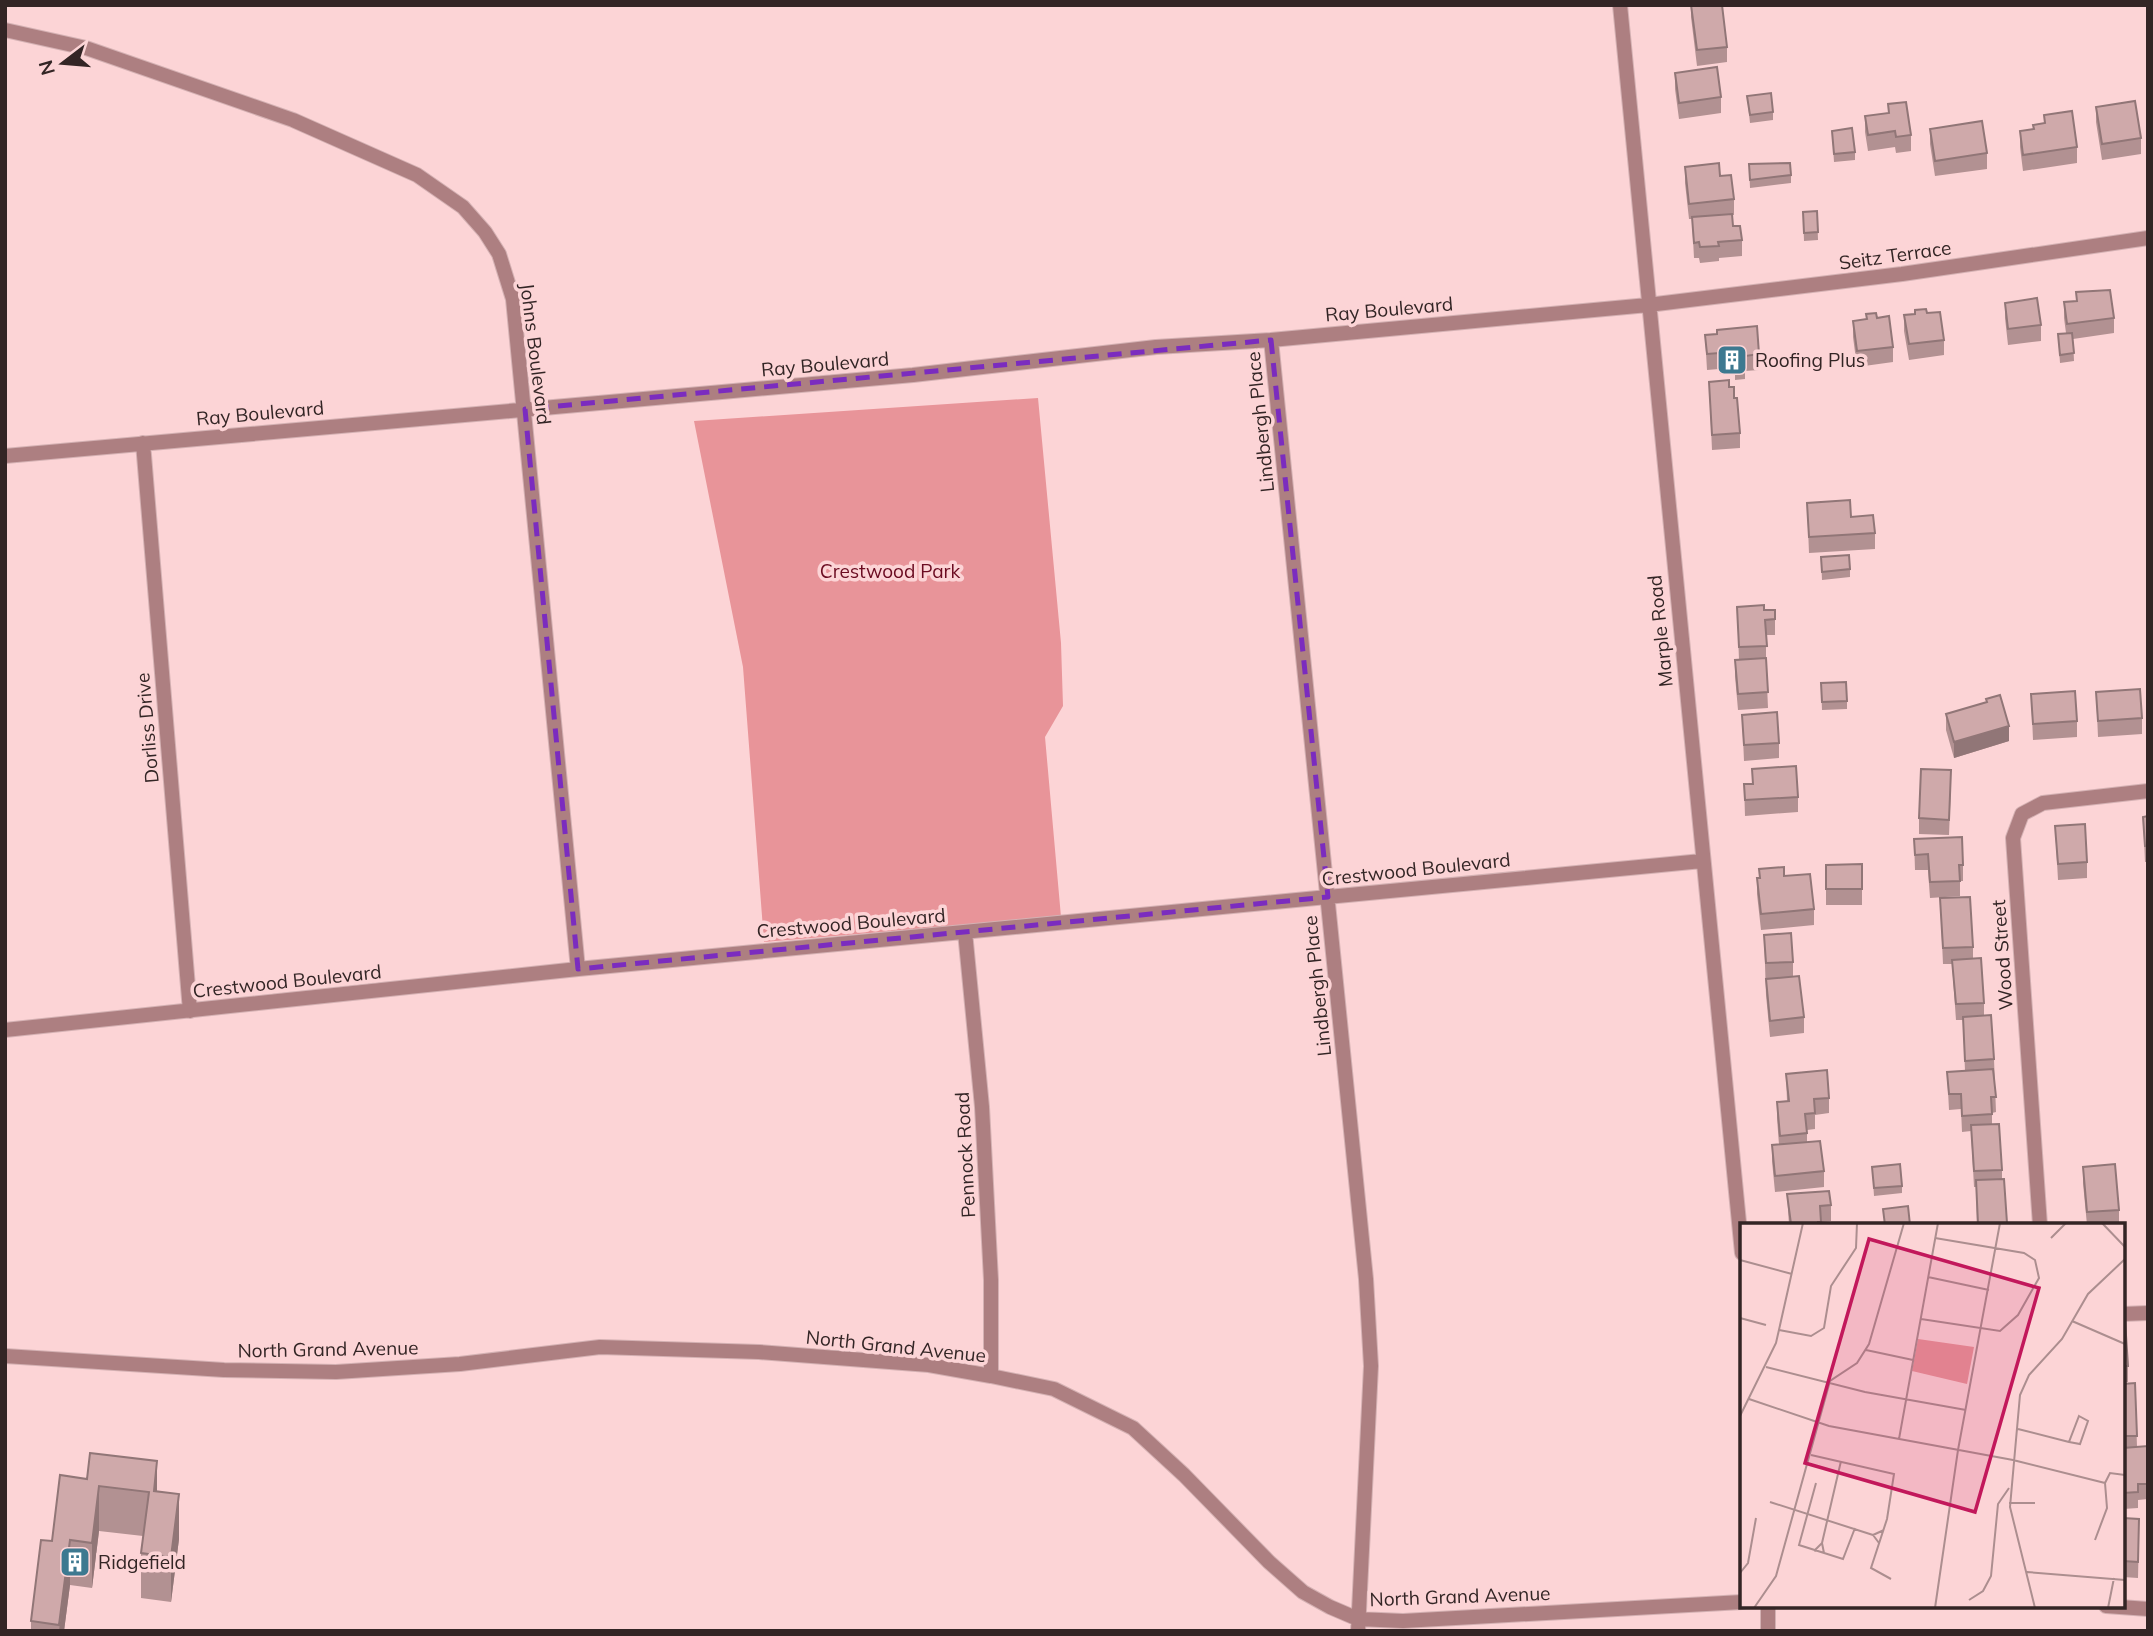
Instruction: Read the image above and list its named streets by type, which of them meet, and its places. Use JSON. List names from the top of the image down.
{
  "streets": {
    "street": [
      "Seitz Terrace",
      "Ray Boulevard",
      "Johns Boulevard",
      "Lindbergh Place",
      "Marple Road",
      "Dorliss Drive",
      "Crestwood Boulevard",
      "Wood Street",
      "Pennock Road",
      "North Grand Avenue"
    ]
  },
  "crossings": [
    ["Seitz Terrace", "Ray Boulevard"],
    ["Seitz Terrace", "Marple Road"],
    ["Ray Boulevard", "Johns Boulevard"],
    ["Ray Boulevard", "Lindbergh Place"],
    ["Ray Boulevard", "Marple Road"],
    ["Ray Boulevard", "Dorliss Drive"],
    ["Johns Boulevard", "Crestwood Boulevard"],
    ["Lindbergh Place", "Crestwood Boulevard"],
    ["Lindbergh Place", "North Grand Avenue"],
    ["Marple Road", "Crestwood Boulevard"],
    ["Dorliss Drive", "Crestwood Boulevard"],
    ["Crestwood Boulevard", "Pennock Road"],
    ["Pennock Road", "North Grand Avenue"]
  ],
  "parks": ["Crestwood Park"],
  "places": {
    "building": ["Roofing Plus", "Ridgefield"]
  },
  "north": "left"
}
